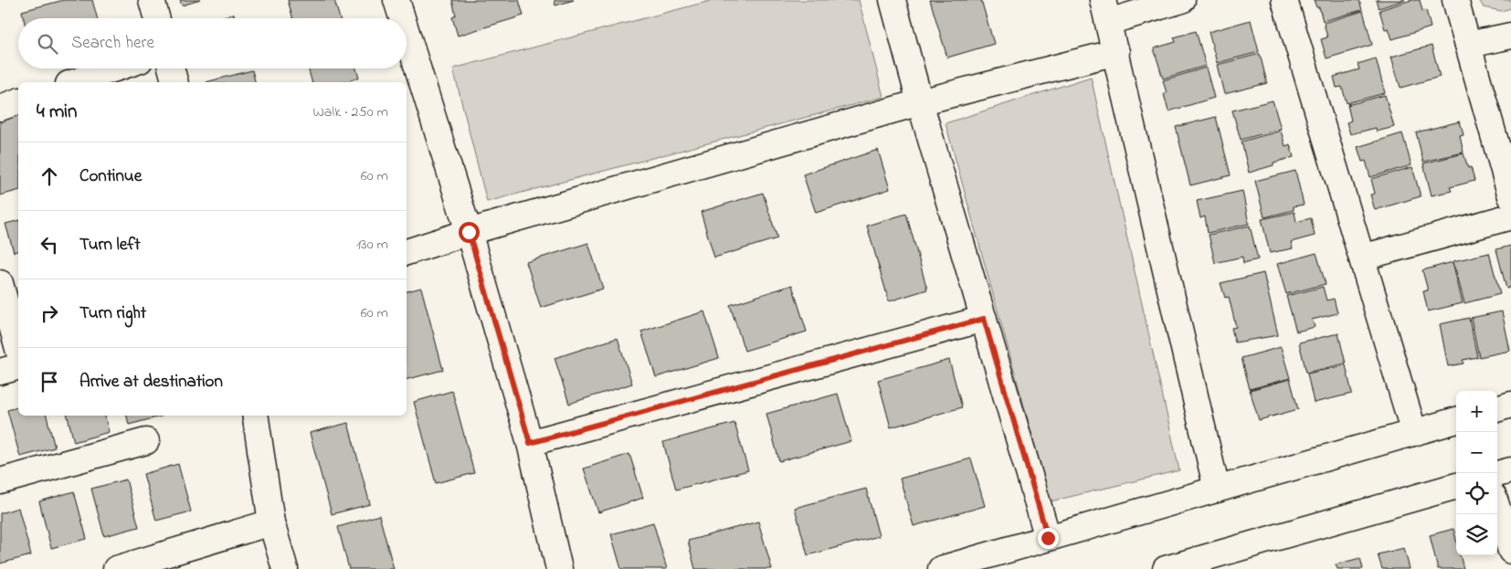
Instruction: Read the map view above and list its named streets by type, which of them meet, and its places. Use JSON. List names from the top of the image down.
{
  "page": {
    "search": "Search here",
    "heading": ["4 min", "Walk · 250 m"],
    "list": [
      ["Continue", "60 m"],
      ["Turn left", "130 m"],
      ["Turn right", "60 m"],
      "Arrive at destination"
    ],
    "map_buttons": ["+", "−"]
  }
}
